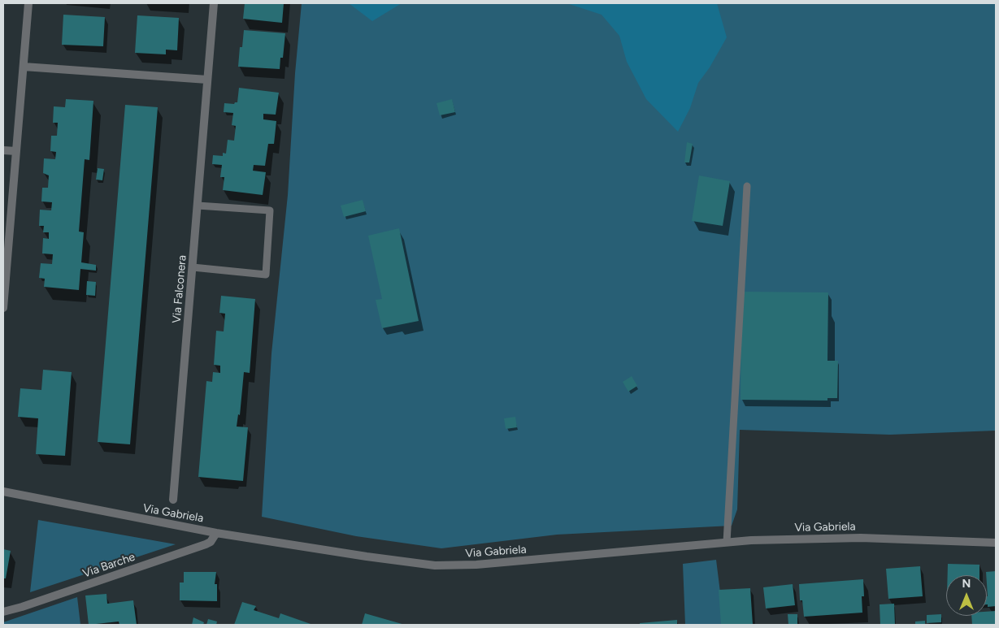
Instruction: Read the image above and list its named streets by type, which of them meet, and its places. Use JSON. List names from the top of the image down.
{
  "streets": {
    "street": ["Via Falconera", "Via Gabriela", "Via Barche"]
  },
  "crossings": [
    ["Via Gabriela", "Via Barche"]
  ],
  "north": "top"
}
